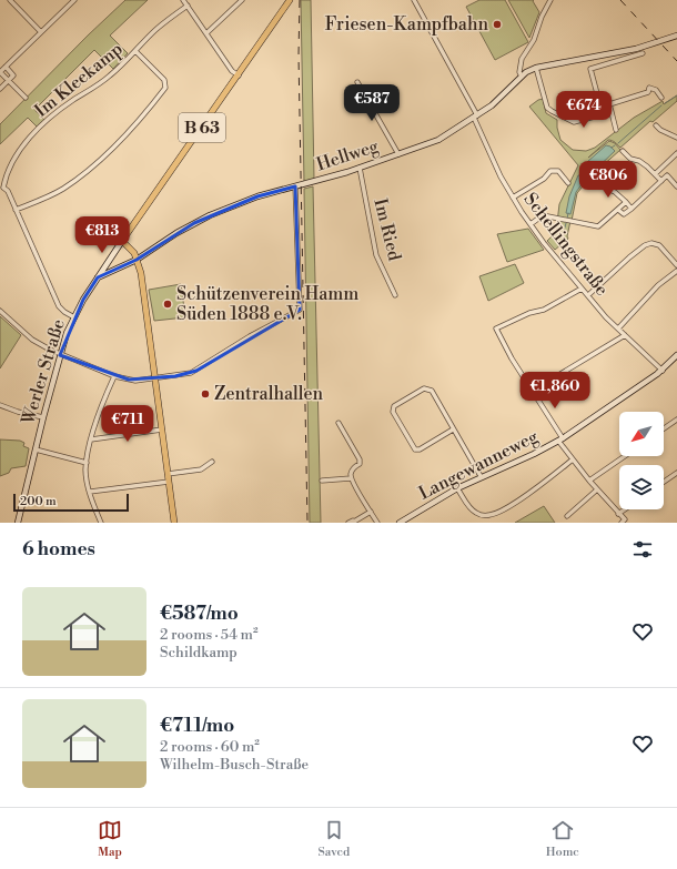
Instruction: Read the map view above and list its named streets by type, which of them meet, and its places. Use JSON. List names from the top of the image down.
{
  "streets": {
    "main road": ["B 63", "Werler Straße"],
    "street": [
      "Im Kleekamp",
      "Hellweg",
      "Im Ried",
      "Schellingstraße",
      "Langewanneweg"
    ]
  },
  "crossings": [
    ["Hellweg", "Im Ried"],
    ["Hellweg", "Schellingstraße"],
    ["Hellweg", "Werler Straße"],
    ["Schellingstraße", "Langewanneweg"]
  ],
  "places": ["Friesen-Kampfbahn", "Schützenverein Hamm Süden 1888 e.V.", "Zentralhallen"],
  "scale_bar": "200 m",
  "north": "bottom left",
  "page": {
    "price": [
      "€587",
      "€674",
      "€806",
      "€813",
      "€1,860",
      "€711"
    ],
    "scale": "200 m",
    "heading": "6 homes",
    "list": [
      {
        "name": "€587/mo",
        "note": "2 rooms · 54 m² · Schildkamp"
      },
      {
        "name": "€711/mo",
        "note": "2 rooms · 60 m² · Wilhelm-Busch-Straße"
      }
    ],
    "tabs": ["Map", "Saved", "Home"]
  }
}
